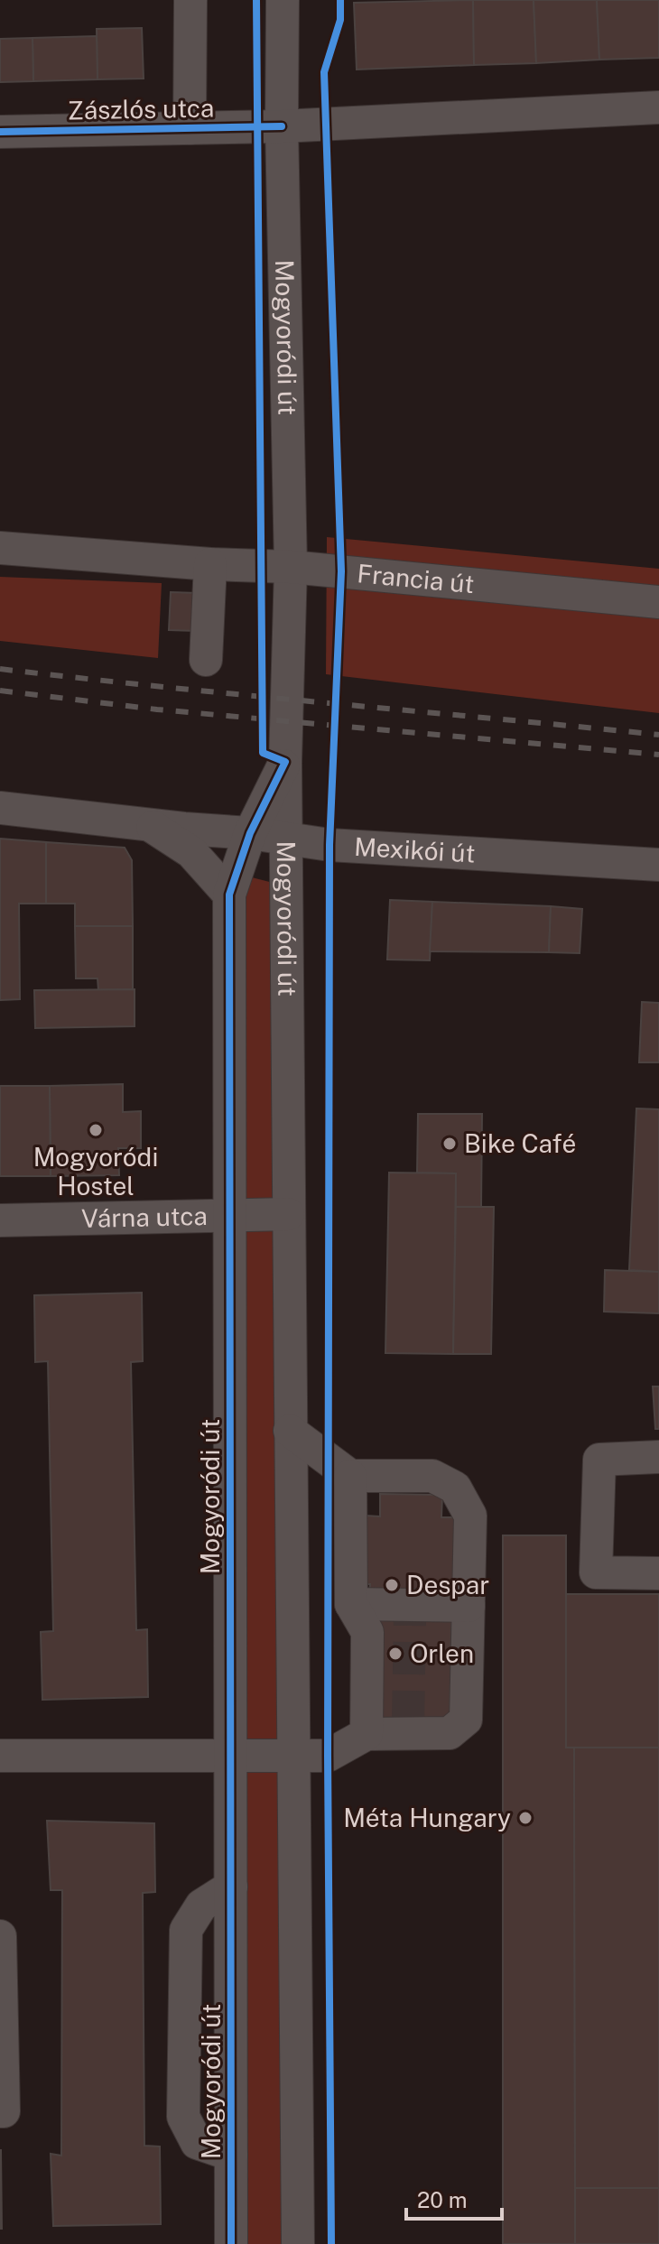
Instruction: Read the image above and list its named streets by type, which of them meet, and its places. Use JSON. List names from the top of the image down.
{
  "streets": {
    "street": [
      "Zászlós utca",
      "Mogyoródi út",
      "Francia út",
      "Mexikói út",
      "Várna utca"
    ]
  },
  "crossings": [
    ["Zászlós utca", "Mogyoródi út"],
    ["Mogyoródi út", "Francia út"],
    ["Mogyoródi út", "Mexikói út"],
    ["Mogyoródi út", "Várna utca"]
  ],
  "places": [
    "Mogyoródi Hostel",
    "Bike Café",
    "Despar",
    "Orlen",
    "Méta Hungary"
  ],
  "scale_bar": "20 m"
}
